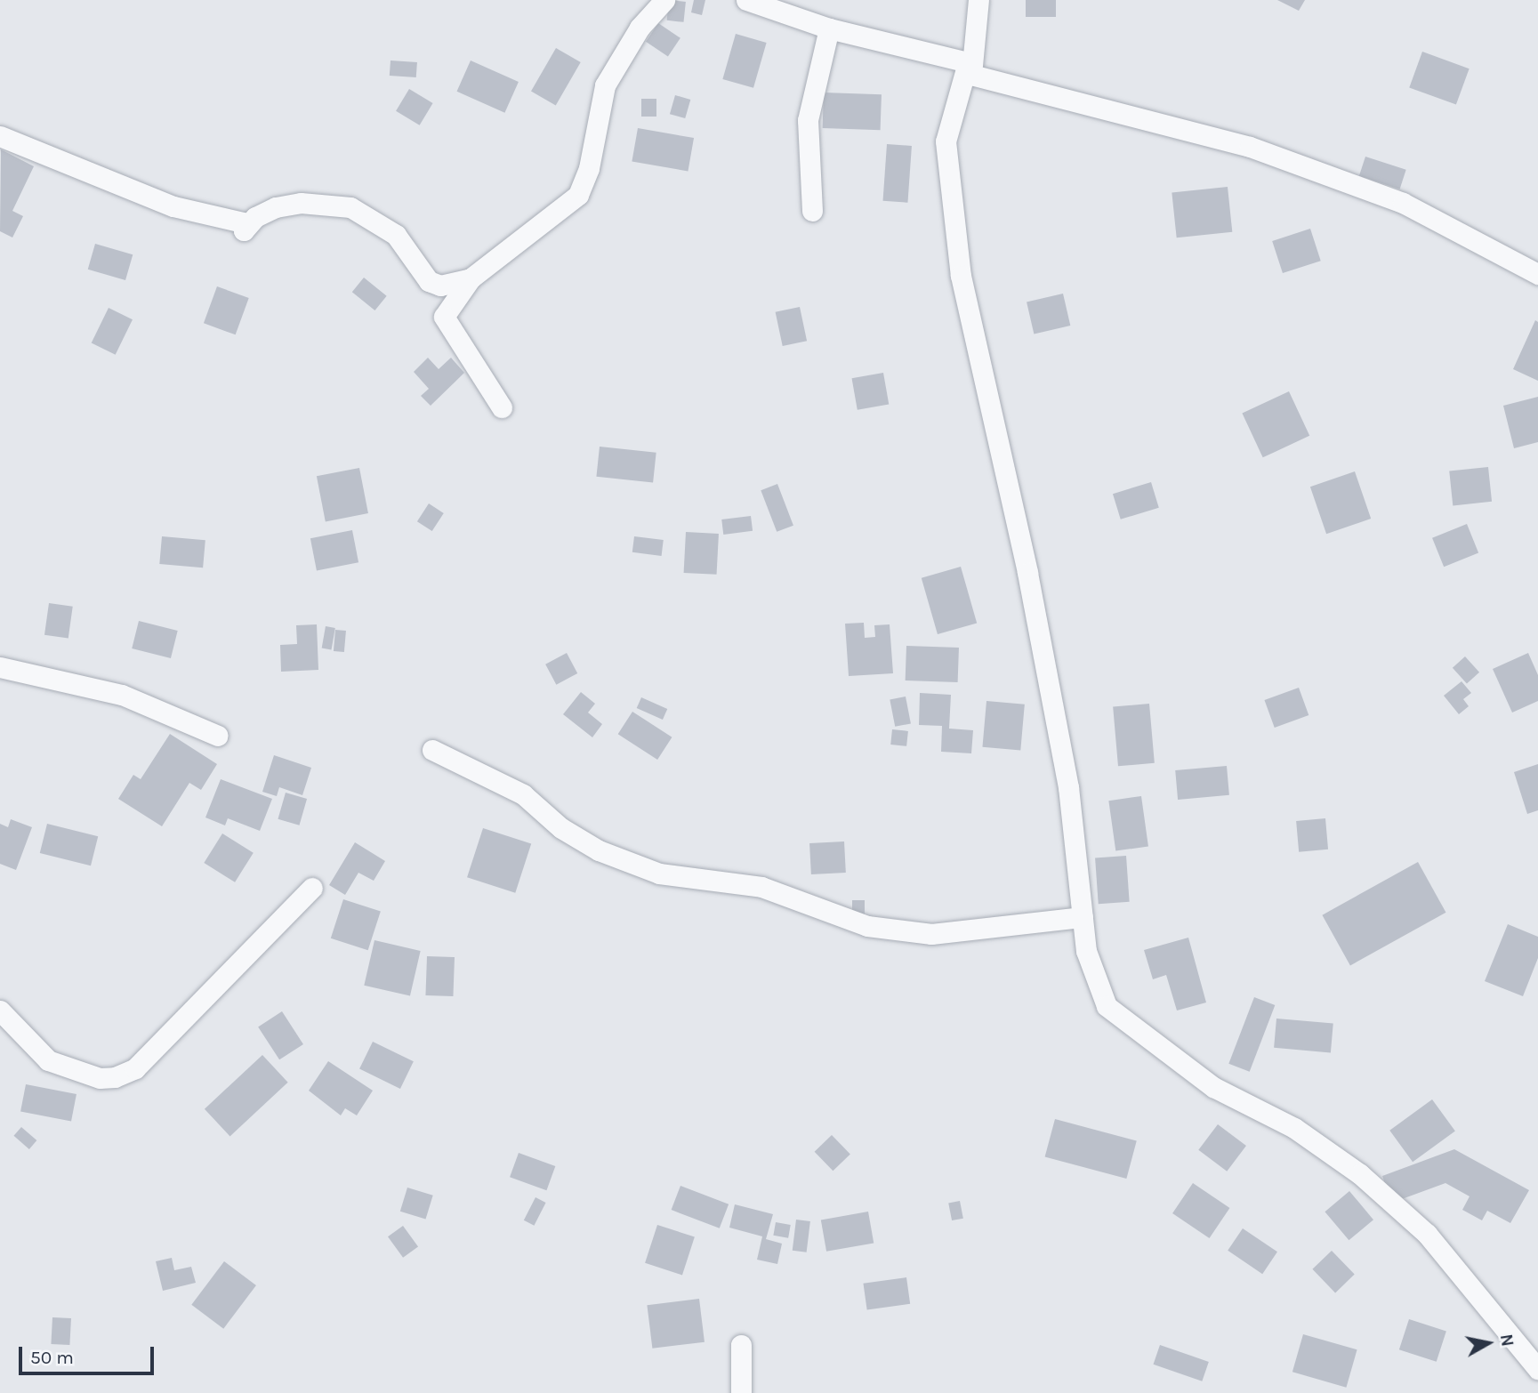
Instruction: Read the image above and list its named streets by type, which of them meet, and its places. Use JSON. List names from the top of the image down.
{
  "scale_bar": "50 m",
  "north": "right"
}
